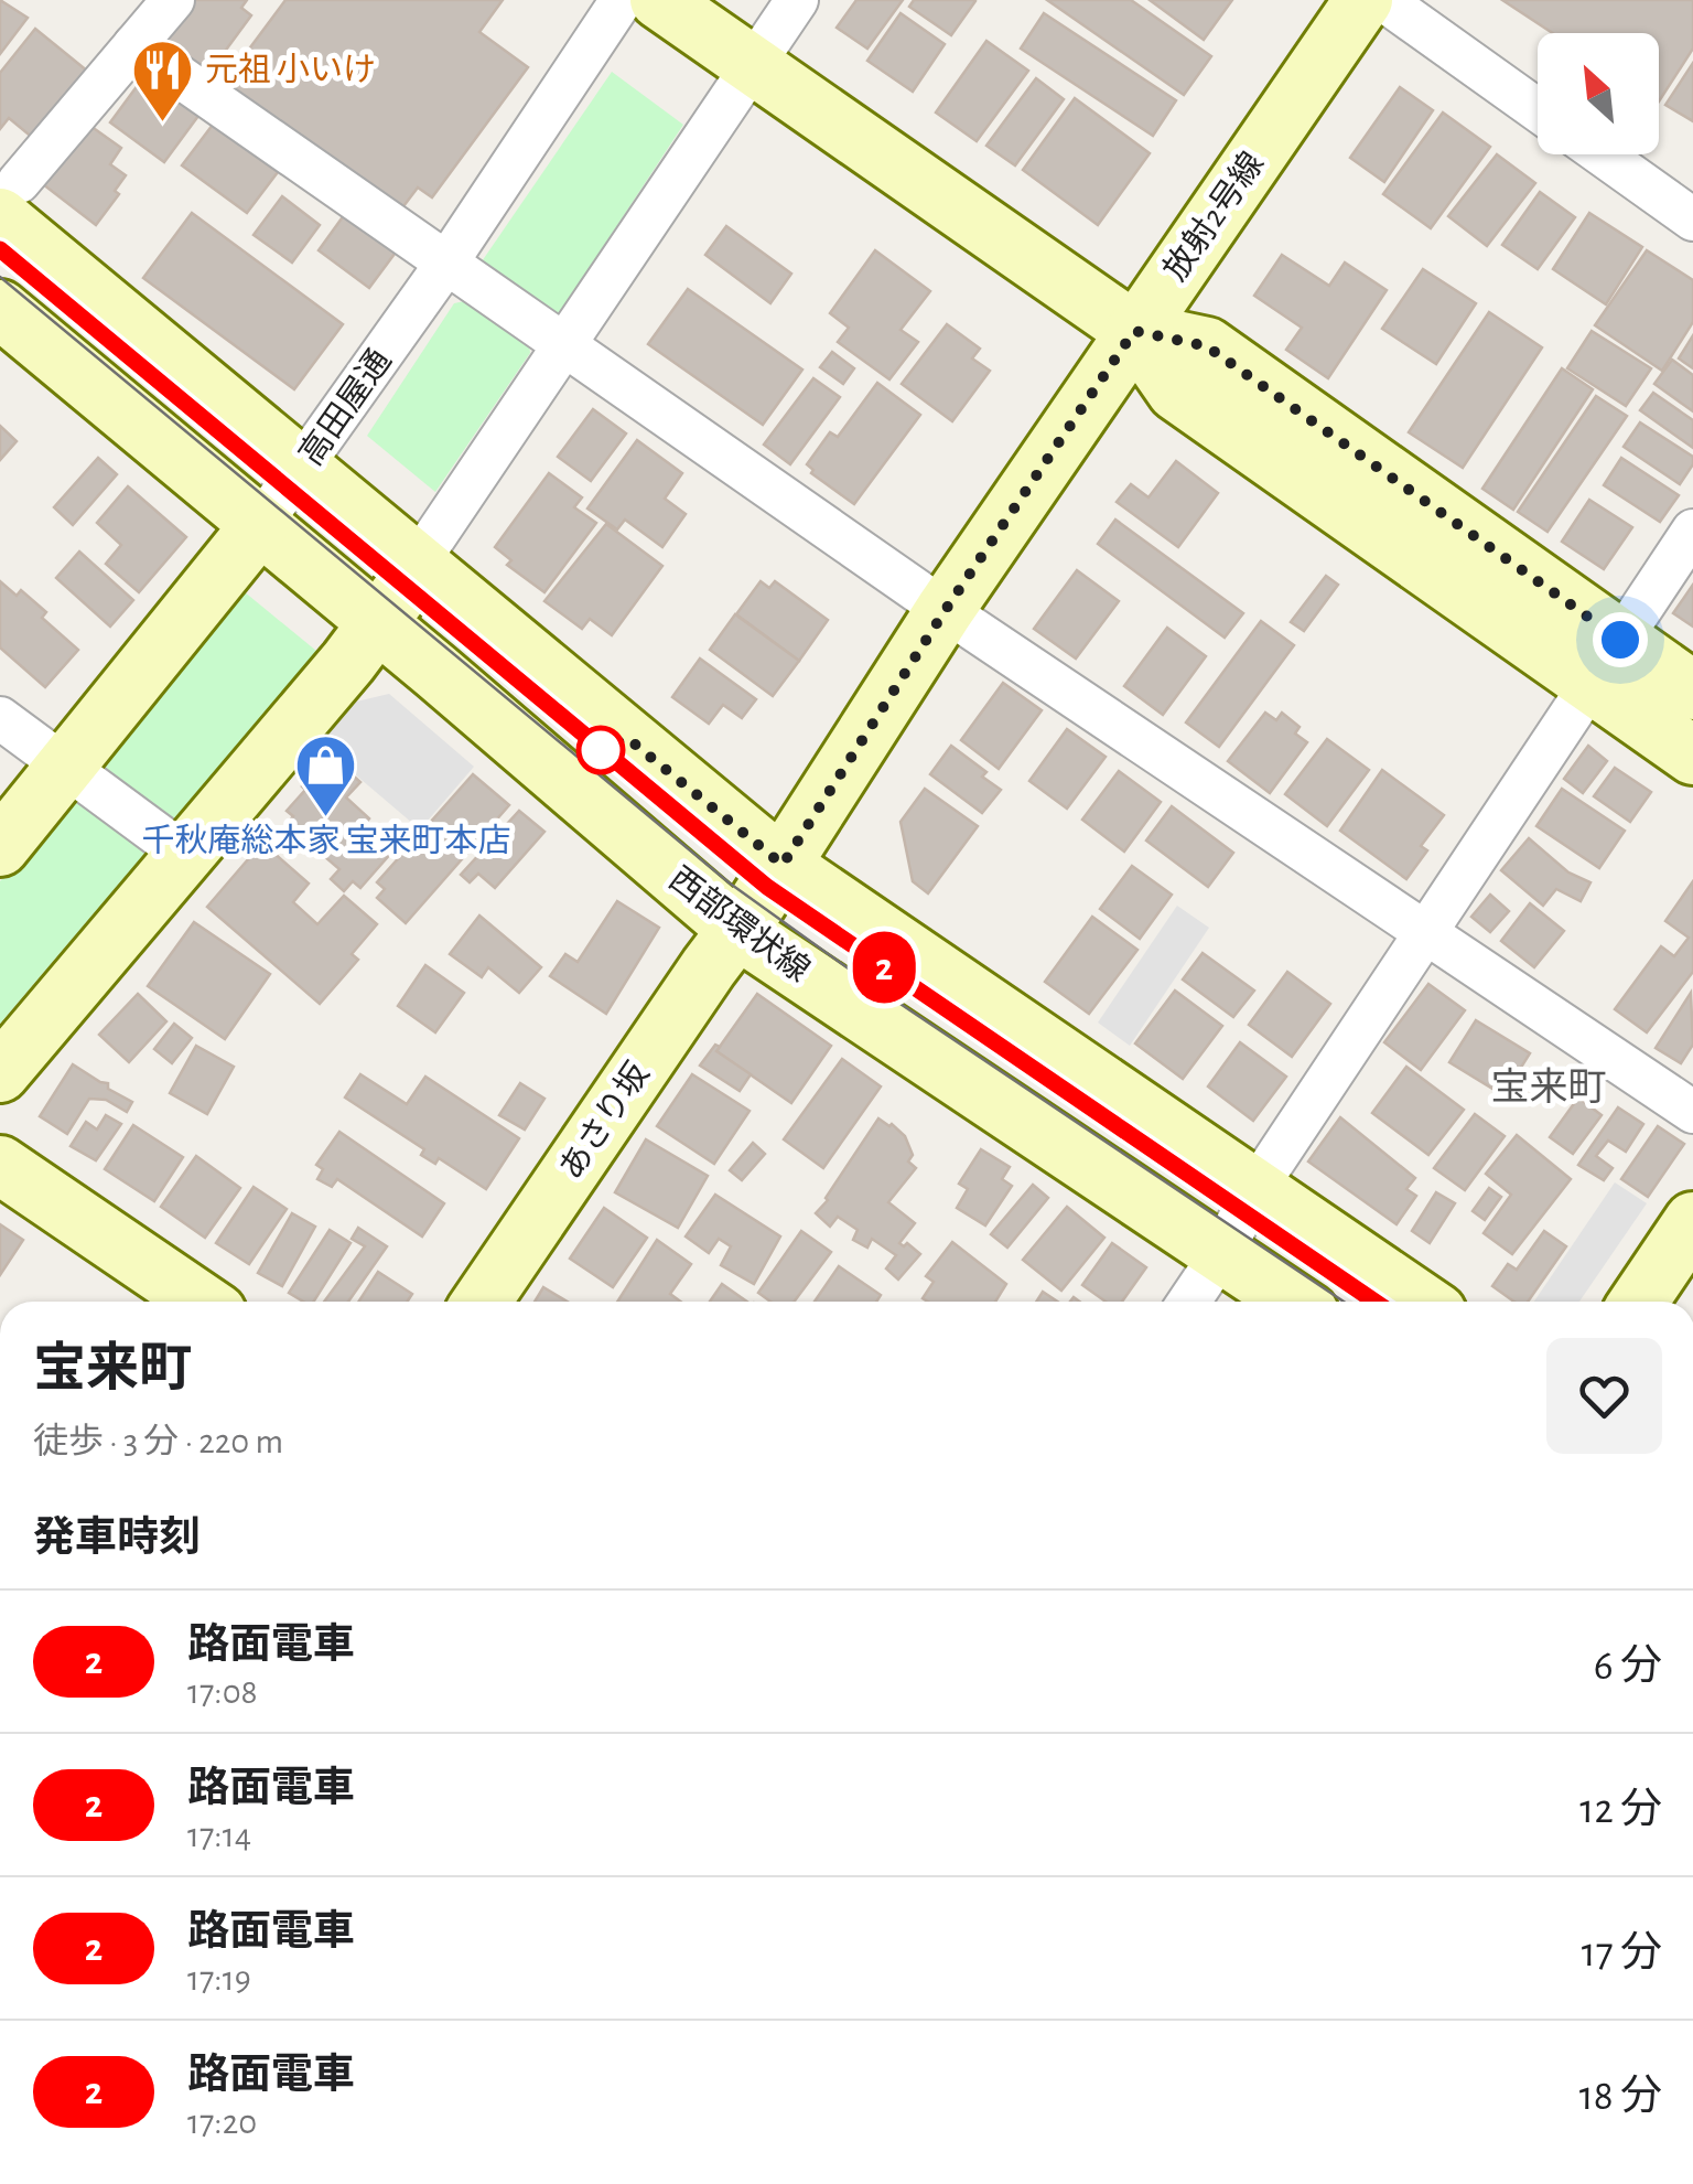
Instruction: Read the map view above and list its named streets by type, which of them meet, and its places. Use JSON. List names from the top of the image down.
{
  "streets": {
    "street": [
      "放射2号線",
      "高田屋通",
      "西部環状線",
      "あさり坂"
    ]
  },
  "crossings": [
    ["放射2号線", "西部環状線"],
    ["放射2号線", "あさり坂"],
    ["高田屋通", "西部環状線"],
    ["西部環状線", "あさり坂"]
  ],
  "districts": ["宝来町"],
  "places": {
    "restaurant": ["元祖 小いけ"],
    "shop": ["千秋庵総本家 宝来町本店"]
  },
  "lines": ["tram line 2"],
  "north": "top left",
  "page": {
    "on_map": "2",
    "heading": [
      ["宝来町", "徒歩 · 3 分 · 220 m"],
      "発車時刻"
    ],
    "list": [
      {
        "mark": "2",
        "name": "路面電車",
        "note": "17:08",
        "value": "6 分"
      },
      {
        "mark": "2",
        "name": "路面電車",
        "note": "17:14",
        "value": "12 分"
      },
      {
        "mark": "2",
        "name": "路面電車",
        "note": "17:19",
        "value": "17 分"
      },
      {
        "mark": "2",
        "name": "路面電車",
        "note": "17:20",
        "value": "18 分"
      }
    ]
  }
}
